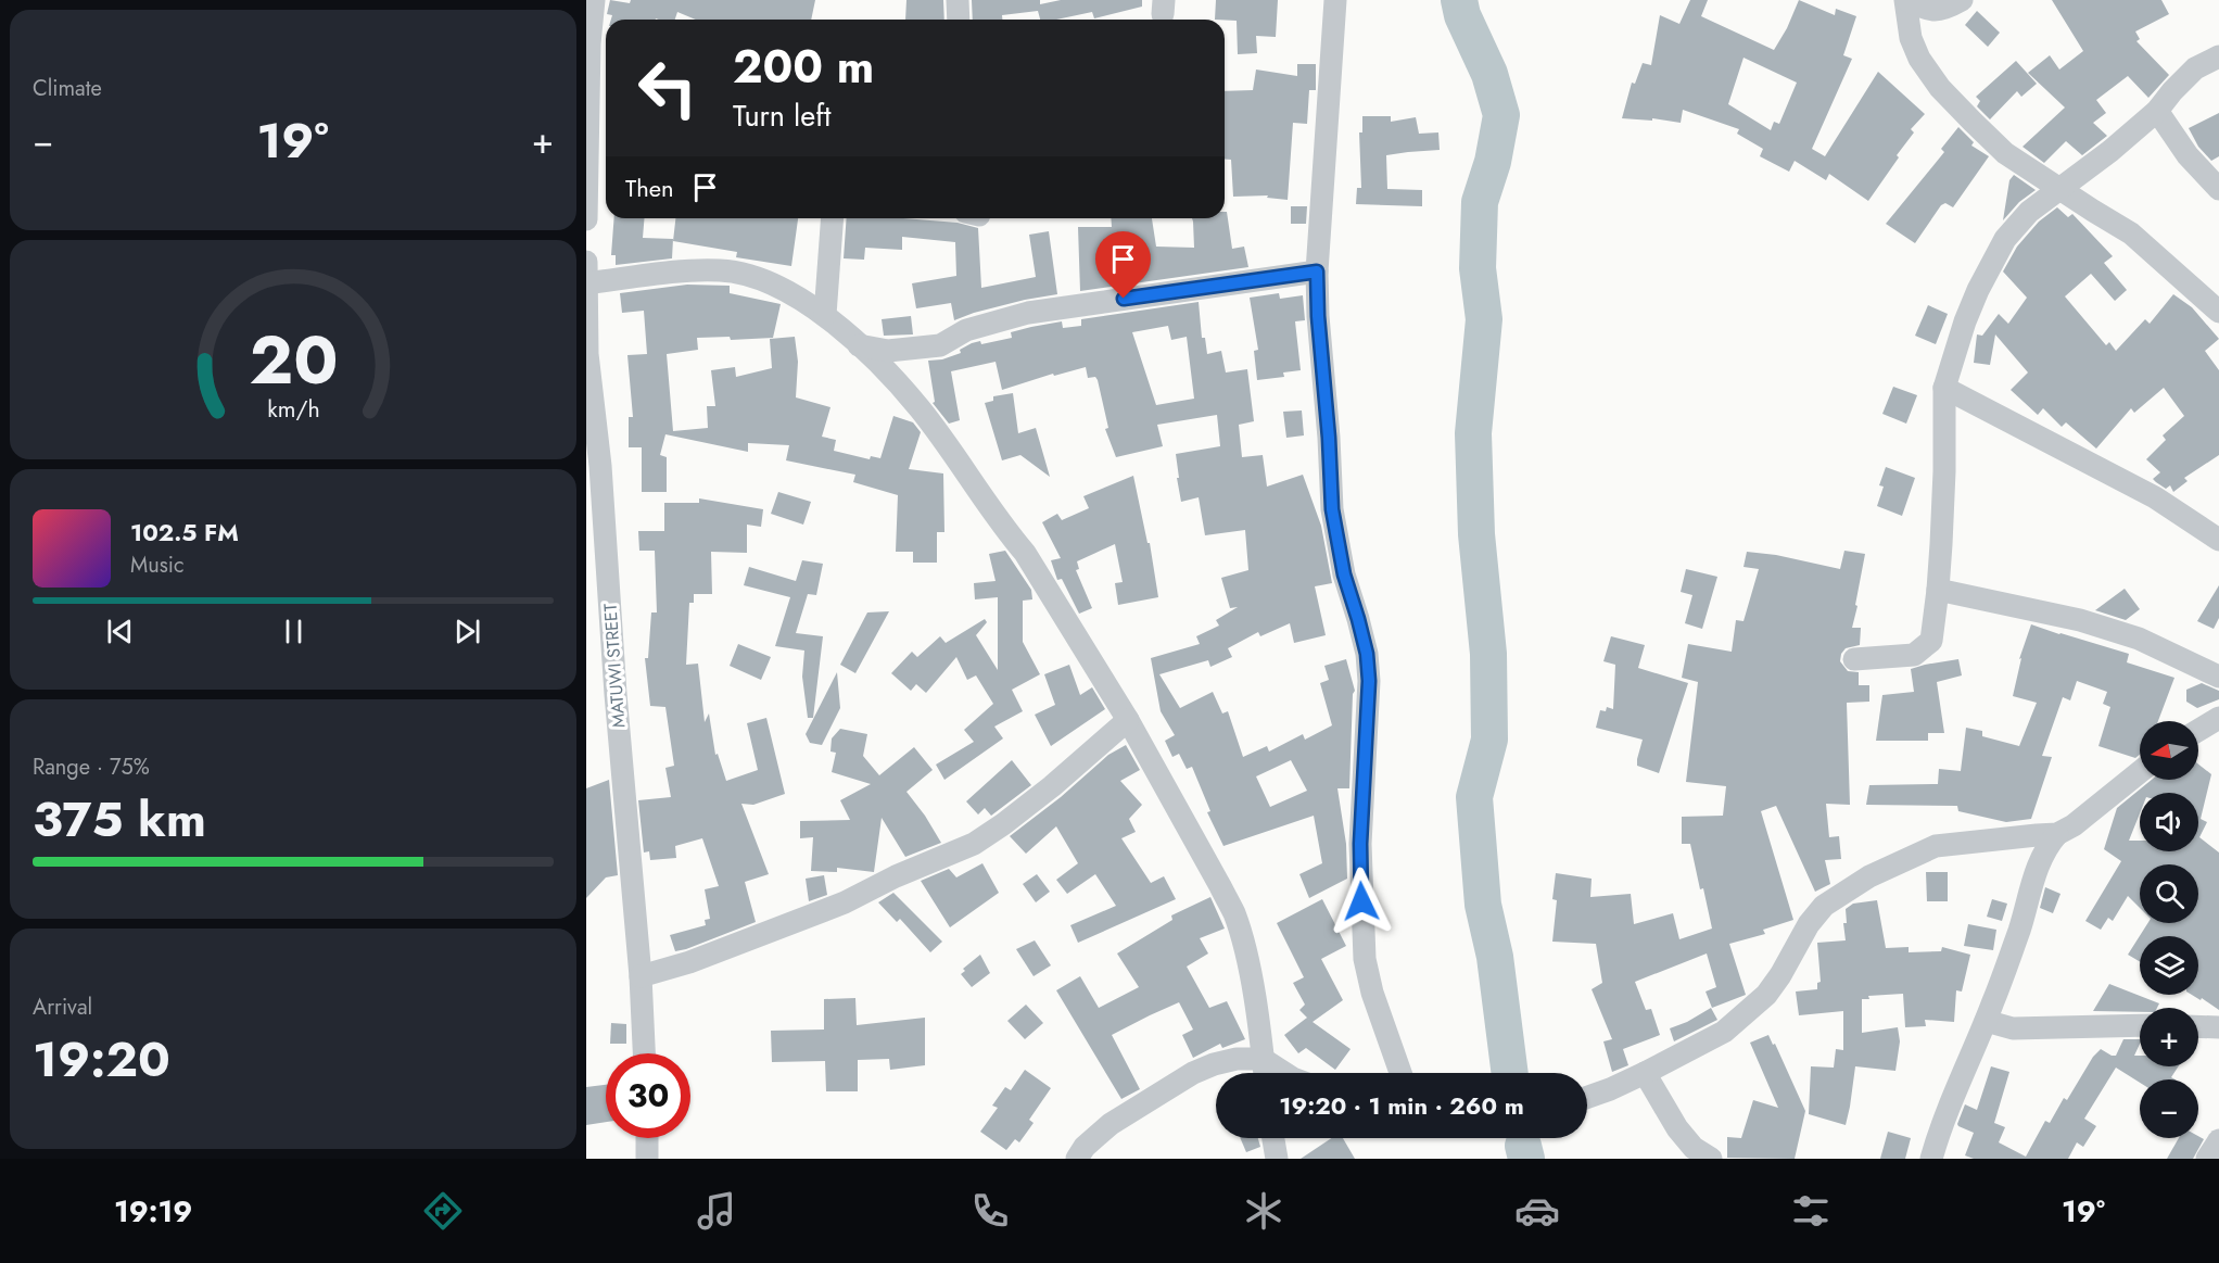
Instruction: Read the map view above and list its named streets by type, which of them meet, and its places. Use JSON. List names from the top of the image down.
{
  "streets": {
    "street": ["MATUWI STREET"]
  },
  "north": "left",
  "page": {
    "tile": [
      "Climate",
      ["Range · 75%", "375 km"],
      ["Arrival", "19:20"]
    ],
    "turn": ["200 m", "Turn left"],
    "heat": ["−", "19°", "+"],
    "then": "Then",
    "song": ["102.5 FM", "Music"],
    "map_buttons": ["+", "−"],
    "limit": "30",
    "trip": "19:20 · 1 min · 260 m",
    "tabs": ["19:19", "19°"],
    "gauge": ["20", "km/h"]
  }
}
